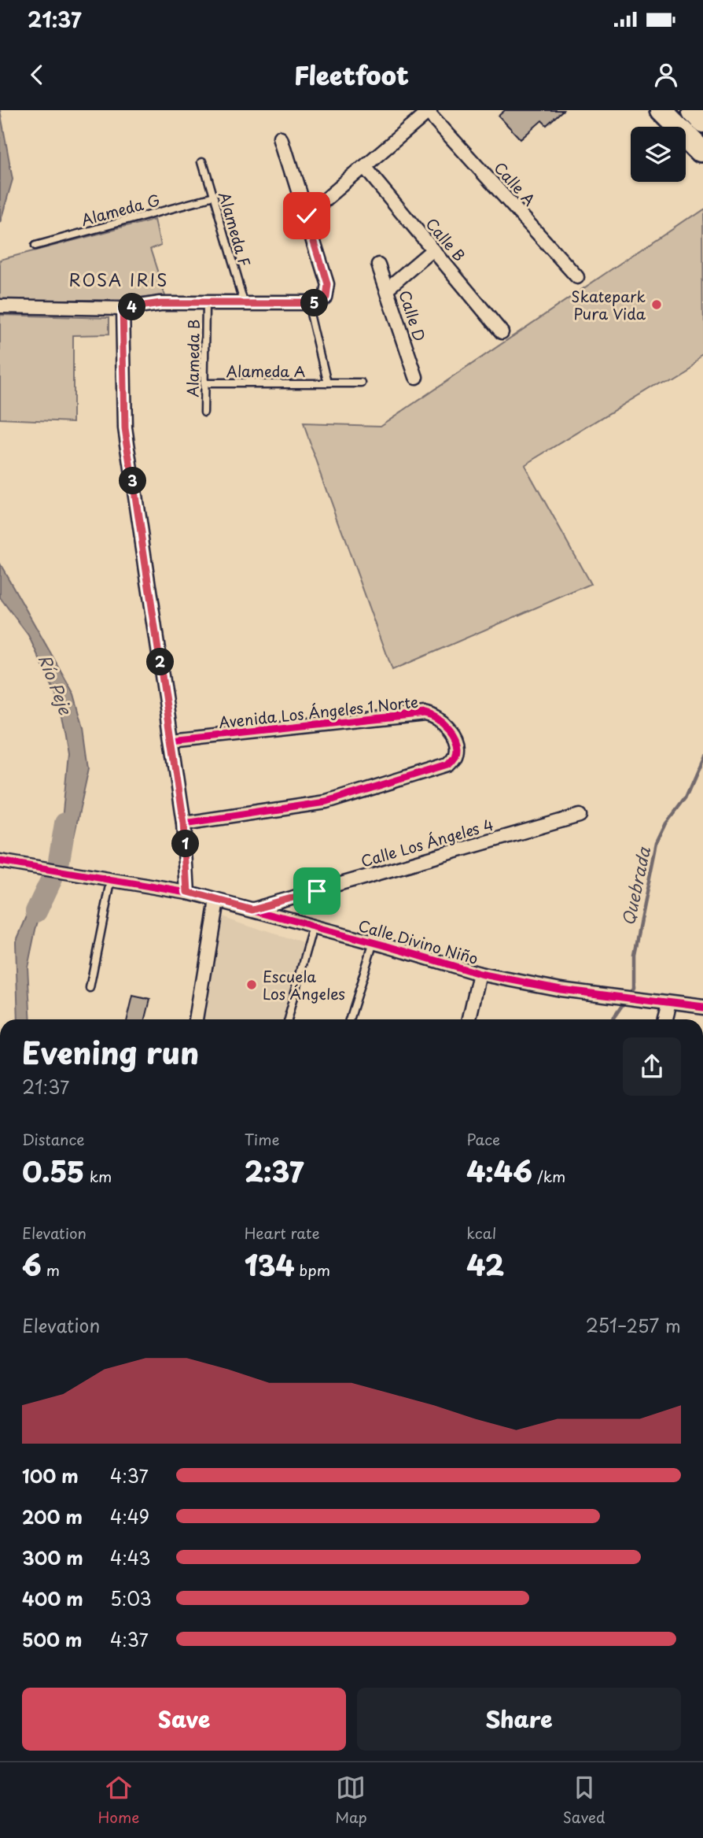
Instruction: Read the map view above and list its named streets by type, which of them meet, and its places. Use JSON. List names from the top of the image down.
{
  "streets": {
    "street": [
      "Calle A",
      "Calle B",
      "Calle D",
      "Avenida Los Ángeles 1 Norte",
      "Calle Los Ángeles 4",
      "Calle Divino Niño"
    ],
    "lane": [
      "Alameda G",
      "Alameda F",
      "Alameda B",
      "Alameda A"
    ]
  },
  "crossings": [
    ["Alameda G", "Alameda F"],
    ["Alameda B", "Alameda A"],
    ["Calle Los Ángeles 4", "Calle Divino Niño"]
  ],
  "districts": ["ROSA IRIS"],
  "water": ["Río Peje", "Quebrada"],
  "places": ["Skatepark Pura Vida", "Escuela Los Ángeles"],
  "page": {
    "status": "21:37",
    "header": "Fleetfoot",
    "pins": [
      "5",
      "4",
      "3",
      "2",
      "1"
    ],
    "heading": ["Evening run", "21:37"],
    "stats": [
      ["Distance", "0.55 km"],
      ["Time", "2:37"],
      ["Pace", "4:46 /km"],
      ["Elevation", "6 m"],
      ["Heart rate", "134 bpm"],
      ["kcal", "42"]
    ],
    "chart": ["Elevation", "251–257 m"],
    "list": [
      {
        "name": "100 m",
        "note": "4:37"
      },
      {
        "name": "200 m",
        "note": "4:49"
      },
      {
        "name": "300 m",
        "note": "4:43"
      },
      {
        "name": "400 m",
        "note": "5:03"
      },
      {
        "name": "500 m",
        "note": "4:37"
      }
    ],
    "buttons": ["Save", "Share"],
    "tabs": ["Home", "Map", "Saved"]
  }
}
